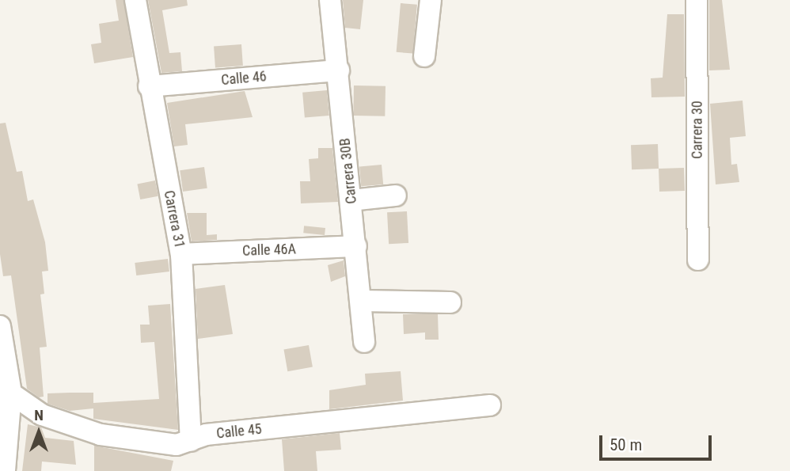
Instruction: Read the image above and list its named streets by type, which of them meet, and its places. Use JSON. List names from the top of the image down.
{
  "streets": {
    "street": [
      "Calle 46",
      "Carrera 30",
      "Carrera 30B",
      "Carrera 31",
      "Calle 46A",
      "Calle 45"
    ]
  },
  "crossings": [
    ["Calle 46", "Carrera 30B"],
    ["Calle 46", "Carrera 31"],
    ["Carrera 30B", "Calle 46A"],
    ["Carrera 31", "Calle 46A"],
    ["Carrera 31", "Calle 45"]
  ],
  "scale_bar": "50 m",
  "north": "top"
}
